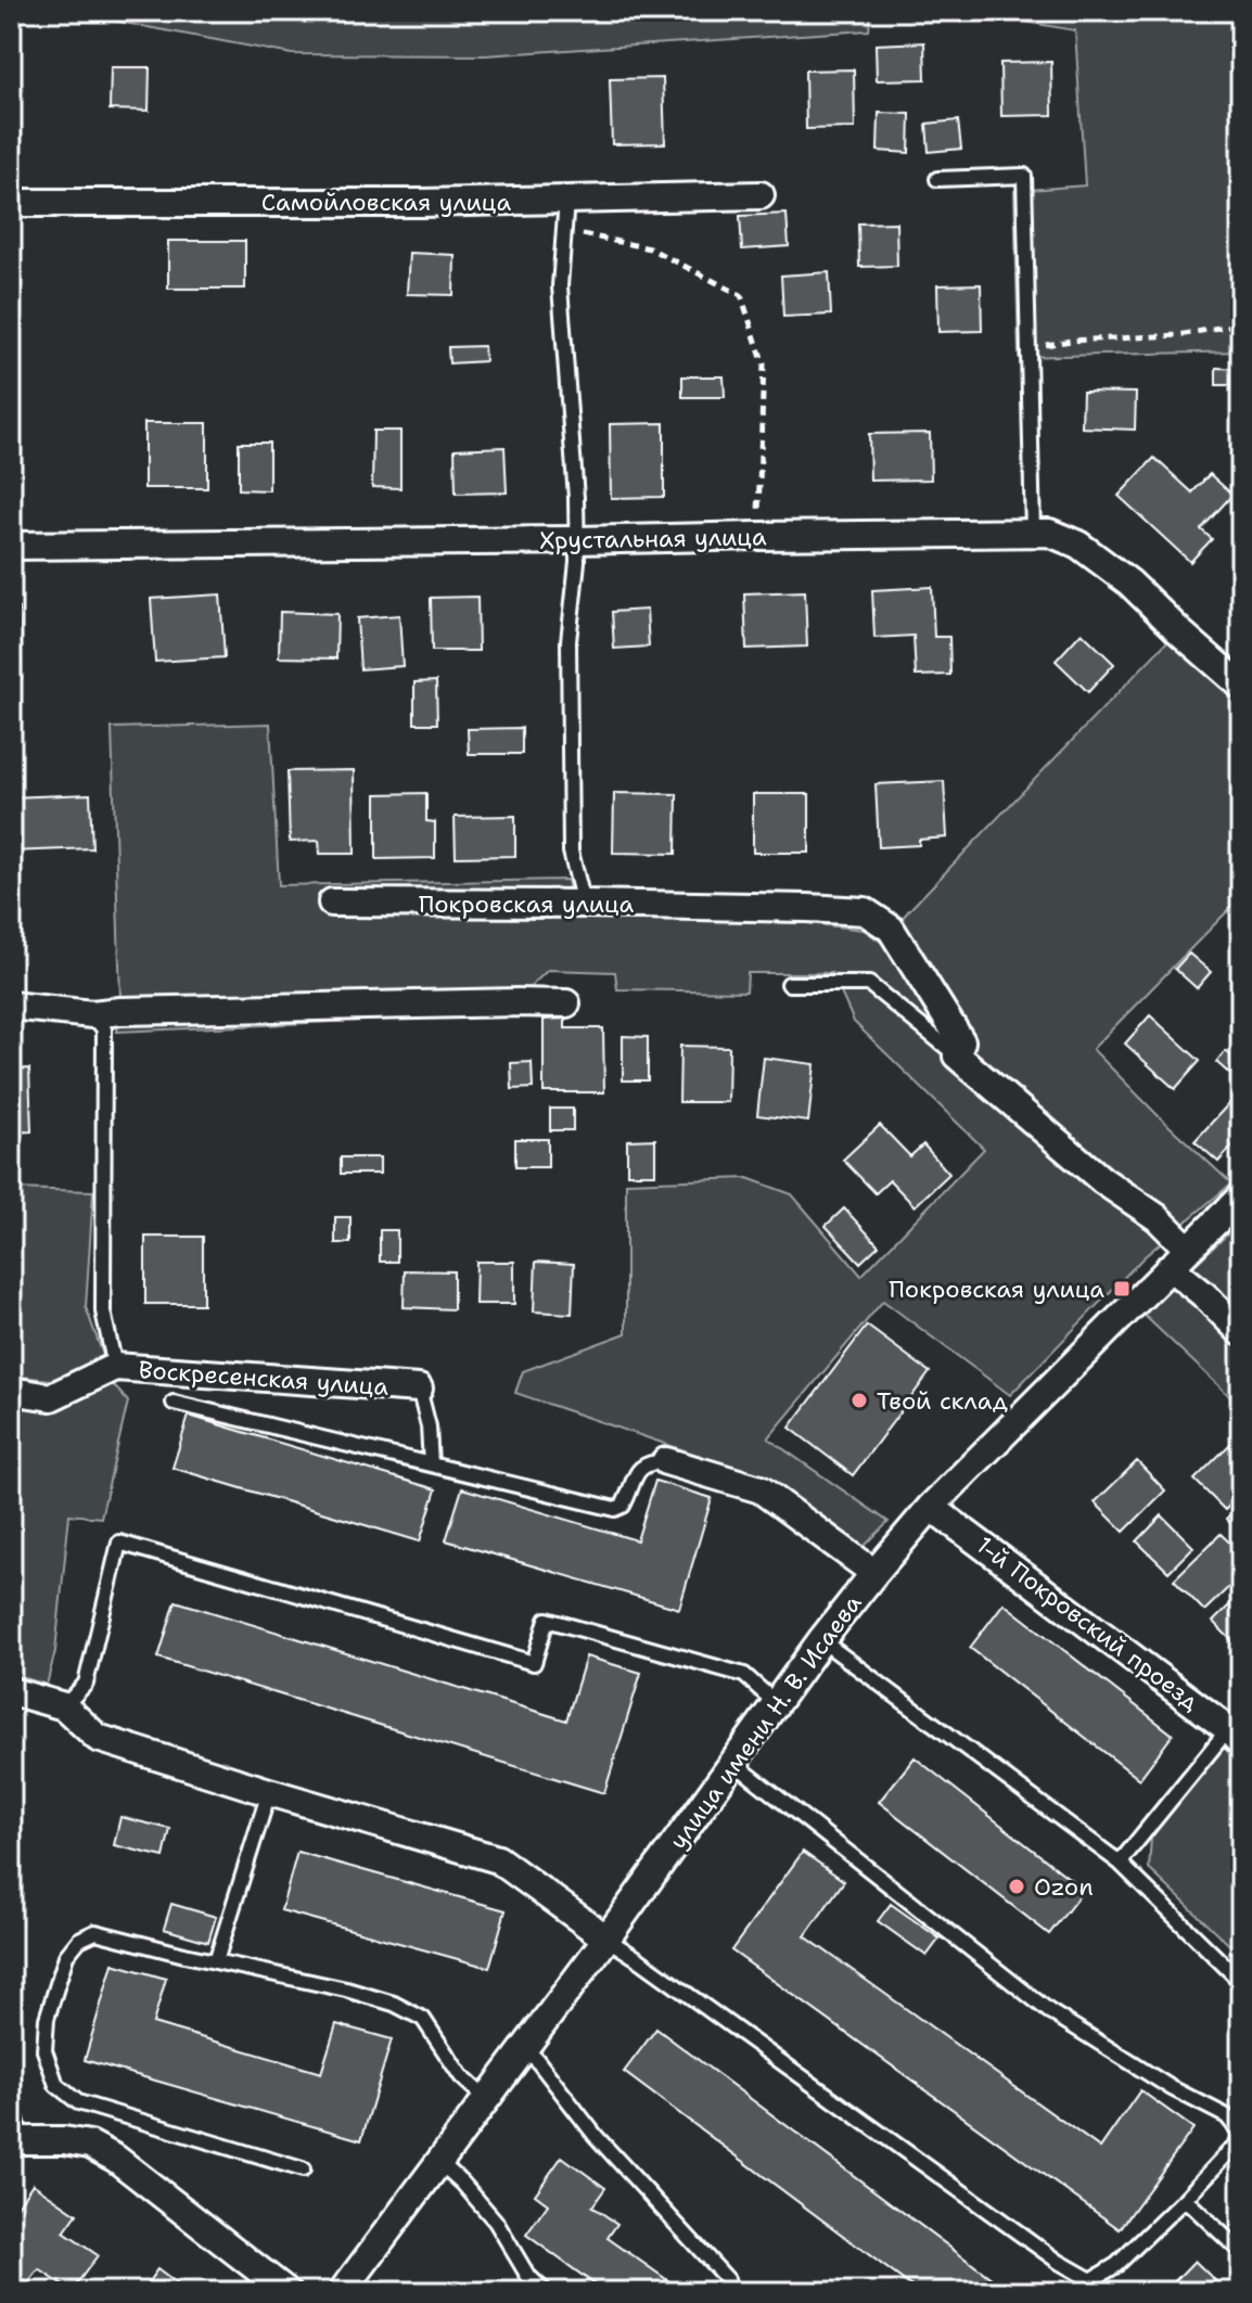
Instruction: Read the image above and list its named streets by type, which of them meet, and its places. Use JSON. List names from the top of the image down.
{
  "streets": {
    "street": [
      "Самойловская улица",
      "Хрустальная улица",
      "Покровская улица",
      "Воскресенская улица",
      "1-й Покровский проезд",
      "улица имени Н. В. Исаева"
    ]
  },
  "crossings": [
    ["1-й Покровский проезд", "улица имени Н. В. Исаева"]
  ],
  "places": {
    "transit": ["Покровская улица"],
    "other": ["Твой склад", "Ozon"]
  }
}
